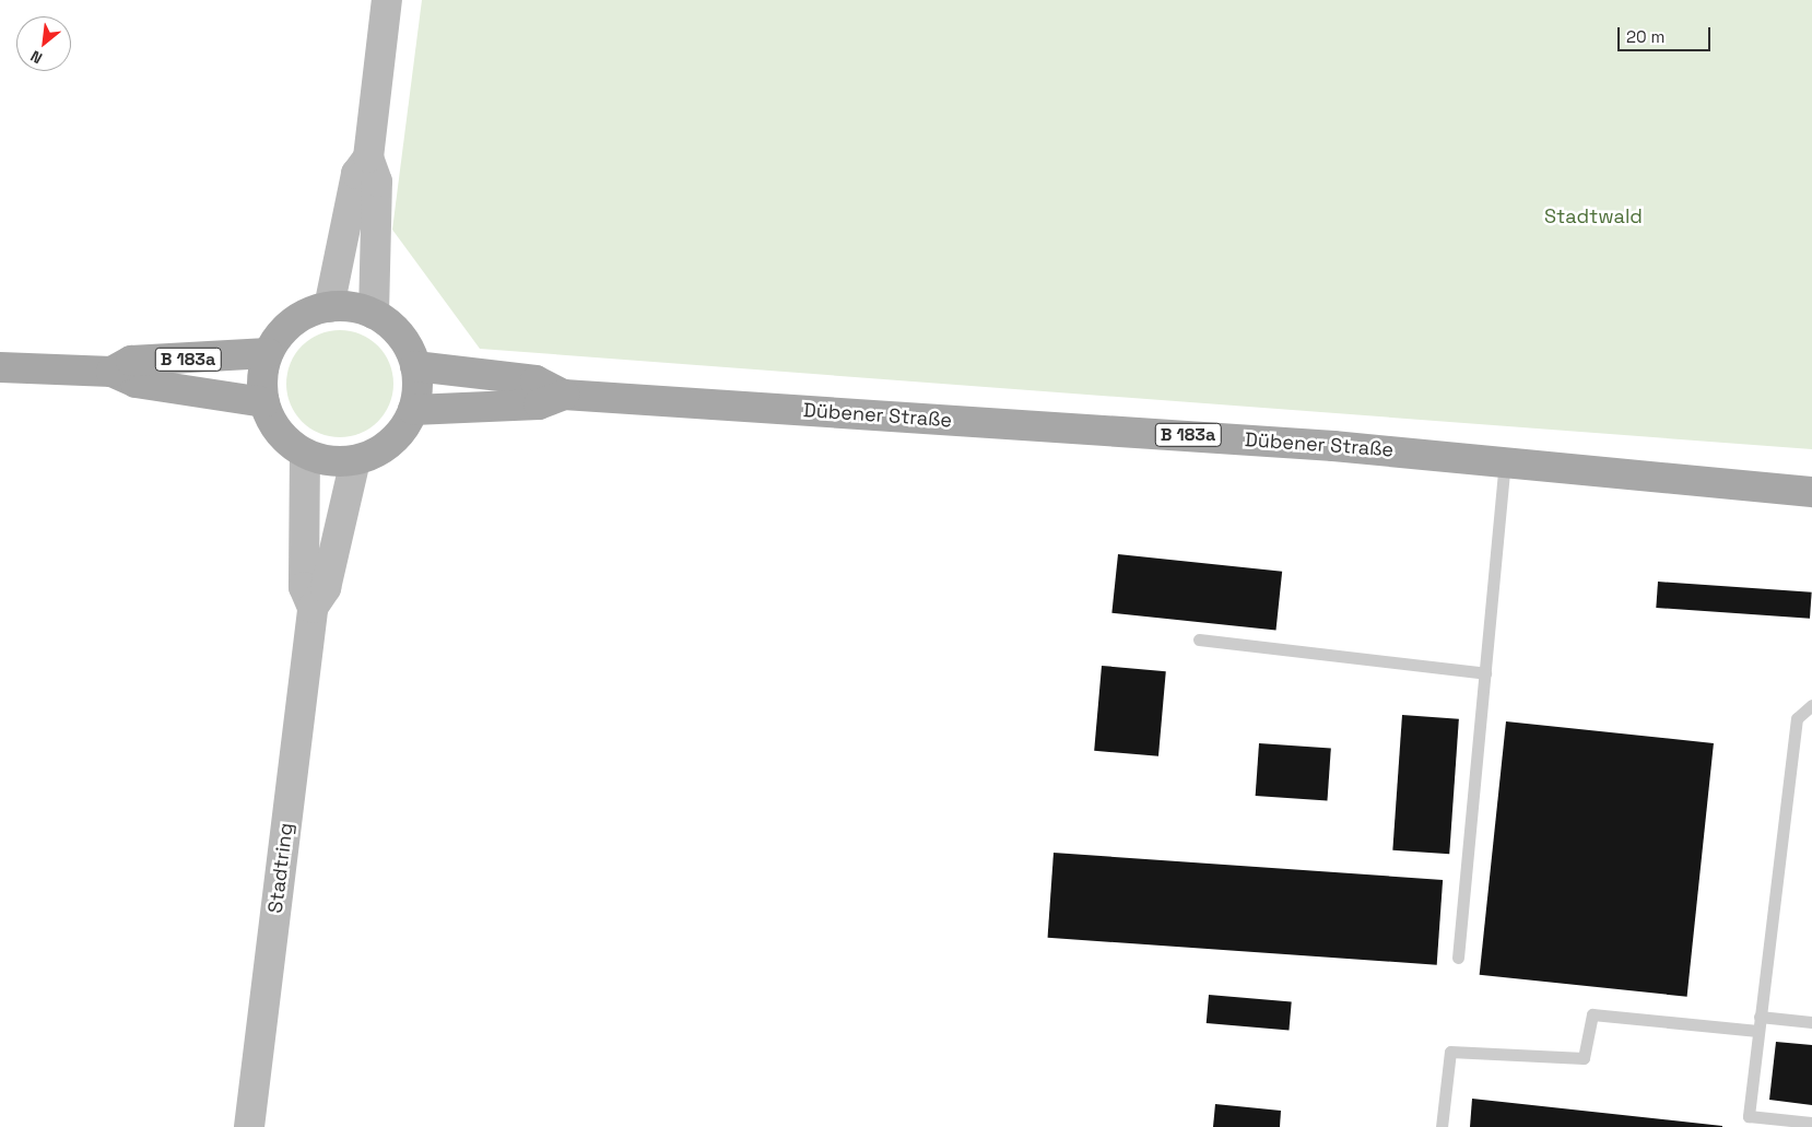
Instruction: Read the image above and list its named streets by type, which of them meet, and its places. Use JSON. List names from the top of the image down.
{
  "streets": {
    "main road": ["B 183a", "Dübener Straße", "Stadtring"]
  },
  "crossings": [
    ["B 183a", "Dübener Straße"],
    ["B 183a", "Stadtring"],
    ["Dübener Straße", "Stadtring"]
  ],
  "parks": ["Stadtwald"],
  "scale_bar": "20 m",
  "north": "bottom left"
}
